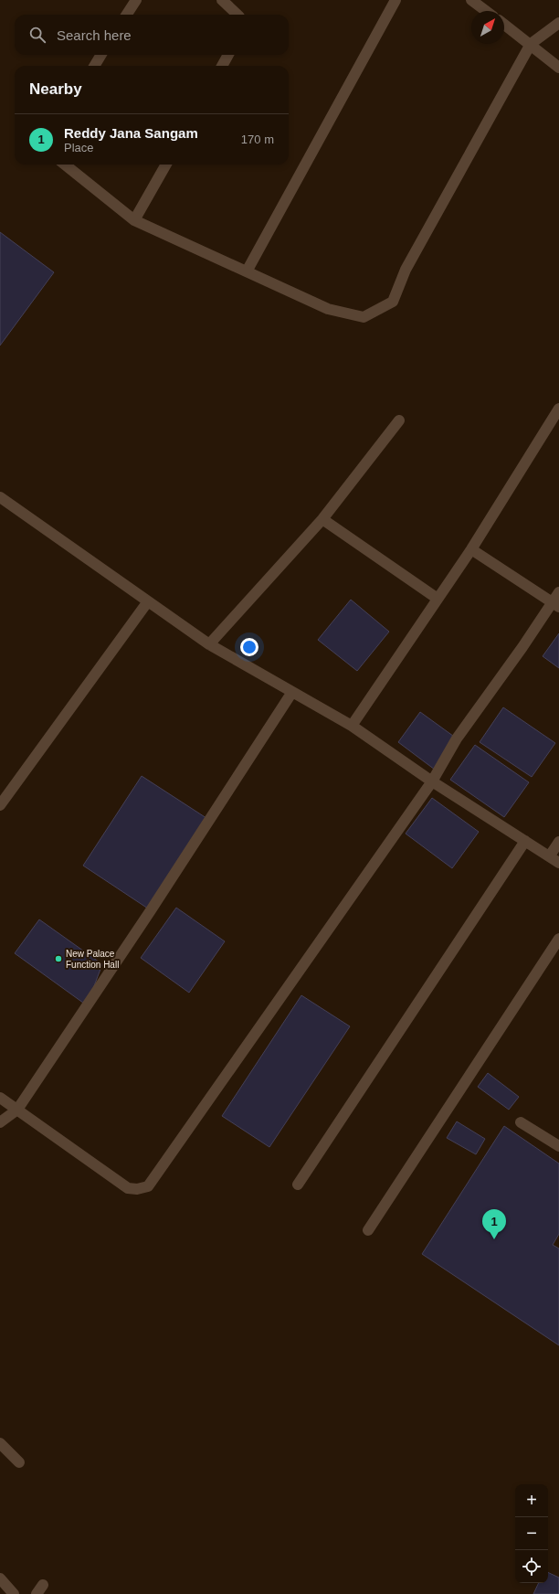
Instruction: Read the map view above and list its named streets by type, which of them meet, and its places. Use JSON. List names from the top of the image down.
{
  "places": ["New Palace Function Hall"],
  "north": "top right",
  "page": {
    "search": "Search here",
    "heading": "Nearby",
    "list": [
      {
        "mark": "1",
        "name": "Reddy Jana Sangam",
        "note": "Place",
        "value": "170 m"
      }
    ],
    "pins": "1",
    "map_buttons": ["+", "−"]
  }
}
